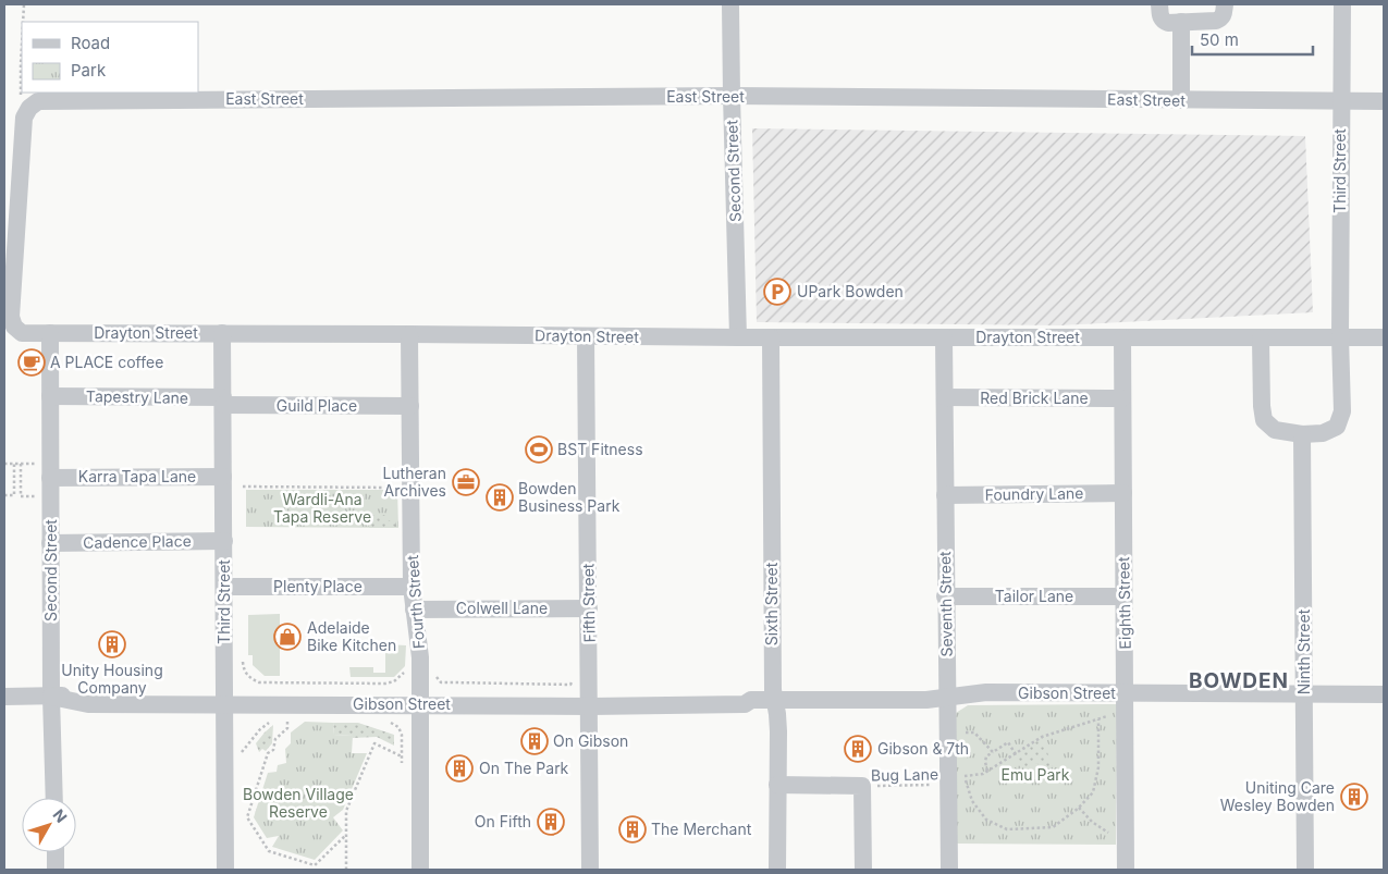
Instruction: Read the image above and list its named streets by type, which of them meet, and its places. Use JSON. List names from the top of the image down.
{
  "streets": {
    "street": [
      "East Street",
      "Second Street",
      "Third Street",
      "Drayton Street",
      "Tapestry Lane",
      "Red Brick Lane",
      "Guild Place",
      "Karra Tapa Lane",
      "Foundry Lane",
      "Cadence Place",
      "Plenty Place",
      "Tailor Lane",
      "Fourth Street",
      "Fifth Street",
      "Eighth Street",
      "Sixth Street",
      "Seventh Street",
      "Colwell Lane",
      "Ninth Street",
      "Gibson Street"
    ],
    "path": ["Bug Lane"]
  },
  "crossings": [
    ["East Street", "Second Street"],
    ["East Street", "Third Street"],
    ["East Street", "Drayton Street"],
    ["Second Street", "Drayton Street"],
    ["Second Street", "Tapestry Lane"],
    ["Second Street", "Karra Tapa Lane"],
    ["Second Street", "Cadence Place"],
    ["Second Street", "Gibson Street"],
    ["Third Street", "Drayton Street"],
    ["Third Street", "Tapestry Lane"],
    ["Third Street", "Guild Place"],
    ["Third Street", "Karra Tapa Lane"],
    ["Third Street", "Cadence Place"],
    ["Third Street", "Plenty Place"],
    ["Third Street", "Gibson Street"],
    ["Drayton Street", "Fourth Street"],
    ["Drayton Street", "Fifth Street"],
    ["Drayton Street", "Eighth Street"],
    ["Drayton Street", "Sixth Street"],
    ["Drayton Street", "Seventh Street"],
    ["Tapestry Lane", "Guild Place"],
    ["Red Brick Lane", "Eighth Street"],
    ["Red Brick Lane", "Seventh Street"],
    ["Guild Place", "Fourth Street"],
    ["Foundry Lane", "Eighth Street"],
    ["Foundry Lane", "Seventh Street"],
    ["Plenty Place", "Fourth Street"],
    ["Tailor Lane", "Eighth Street"],
    ["Tailor Lane", "Seventh Street"],
    ["Fourth Street", "Colwell Lane"],
    ["Fourth Street", "Gibson Street"],
    ["Fifth Street", "Colwell Lane"],
    ["Fifth Street", "Gibson Street"],
    ["Eighth Street", "Gibson Street"],
    ["Eighth Street", "Bug Lane"],
    ["Sixth Street", "Gibson Street"],
    ["Seventh Street", "Gibson Street"],
    ["Seventh Street", "Bug Lane"],
    ["Ninth Street", "Gibson Street"],
    ["Gibson Street", "Bug Lane"]
  ],
  "districts": ["BOWDEN"],
  "parks": ["Wardli-Ana Tapa Reserve", "Emu Park", "Bowden Village Reserve"],
  "places": {
    "parking": ["UPark Bowden"],
    "cafe": ["A PLACE coffee"],
    "sports": ["BST Fitness"],
    "office": ["Lutheran Archives"],
    "building": [
      "Bowden Business Park",
      "Unity Housing Company",
      "On Gibson",
      "Gibson & 7th",
      "On The Park",
      "Uniting Care Wesley Bowden",
      "On Fifth",
      "The Merchant"
    ],
    "shop": ["Adelaide Bike Kitchen"]
  },
  "legend": ["Road", "Park"],
  "scale_bar": "50 m",
  "north": "top right"
}
